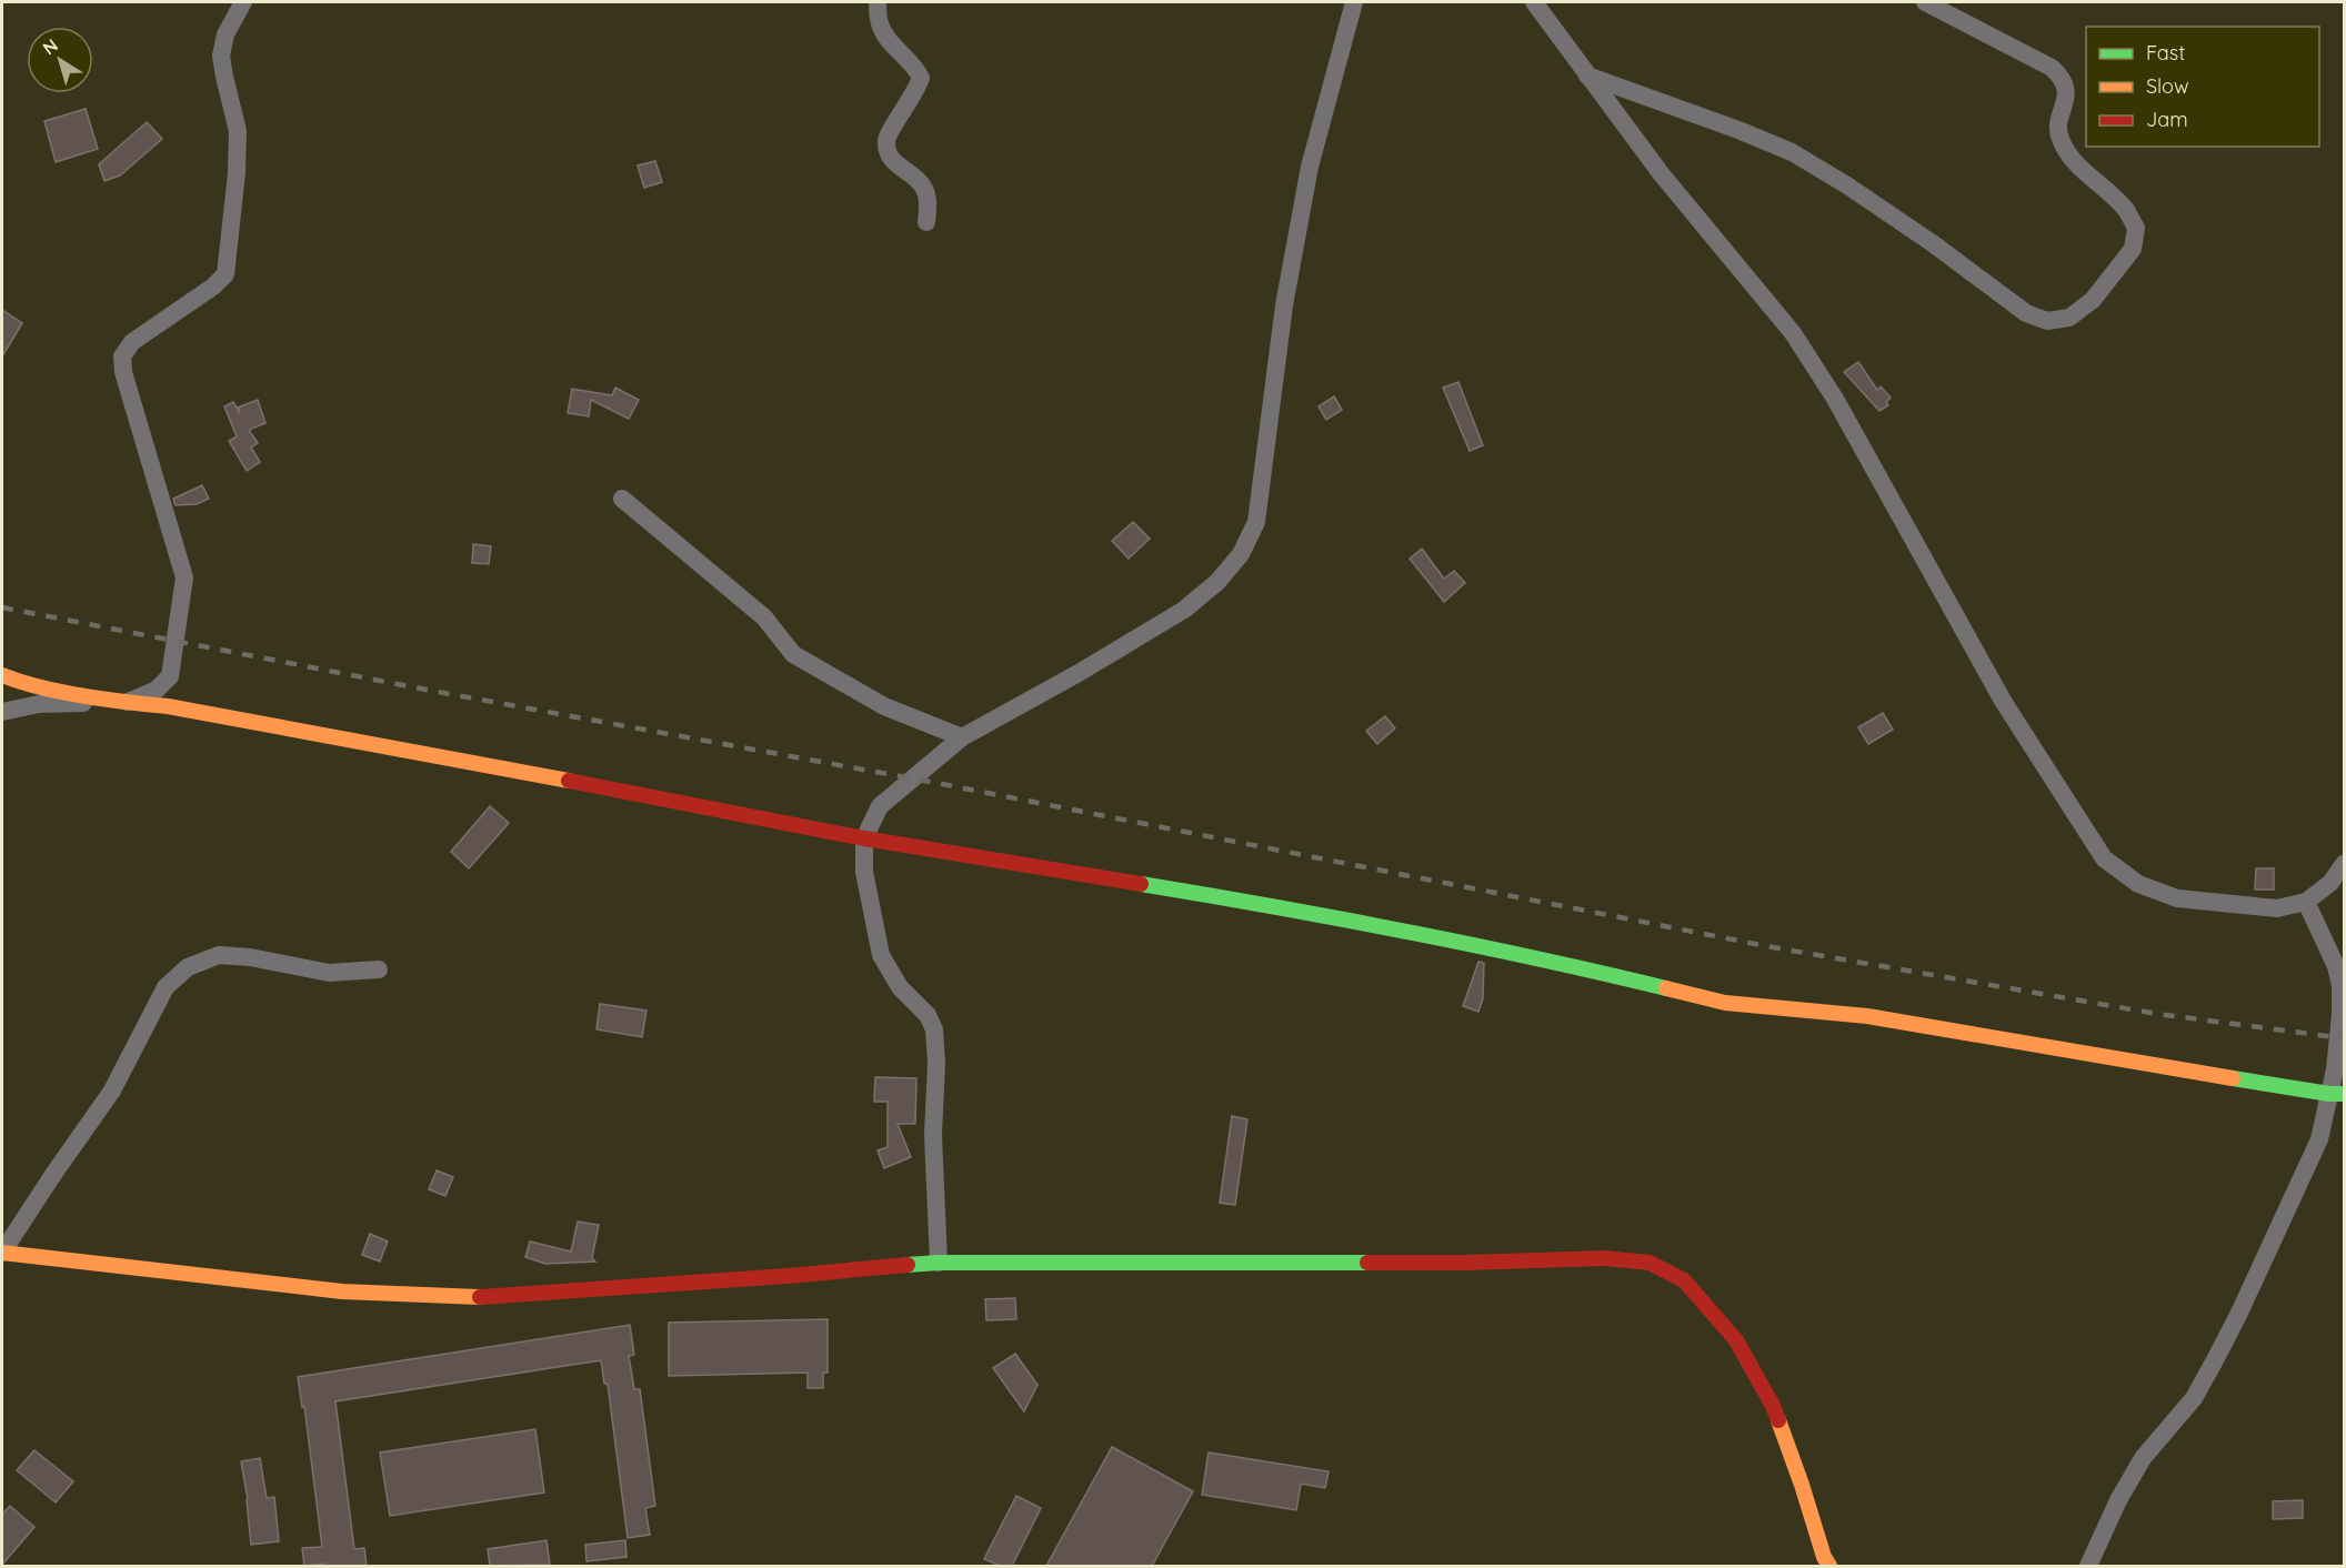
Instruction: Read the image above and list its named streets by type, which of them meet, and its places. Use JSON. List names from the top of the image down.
{
  "legend": ["Fast", "Slow", "Jam"],
  "north": "top left"
}
